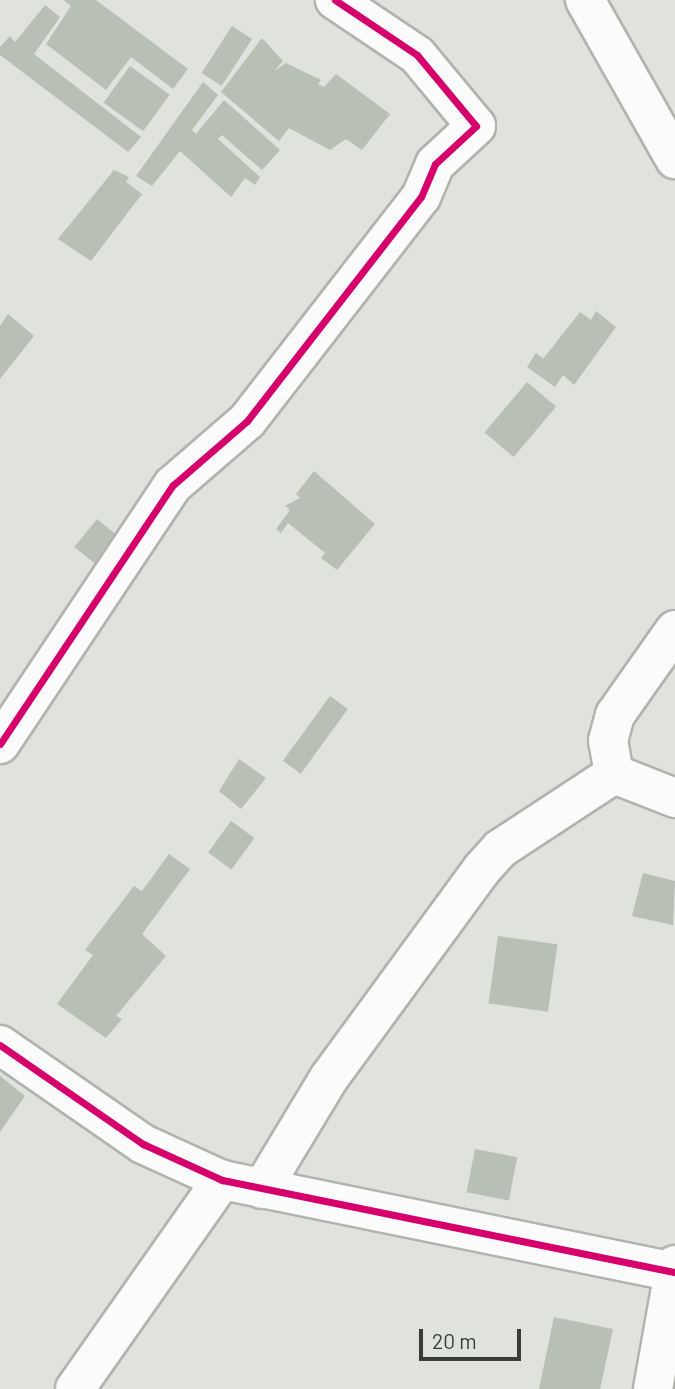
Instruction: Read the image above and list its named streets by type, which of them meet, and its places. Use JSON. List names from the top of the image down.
{
  "scale_bar": "20 m"
}
